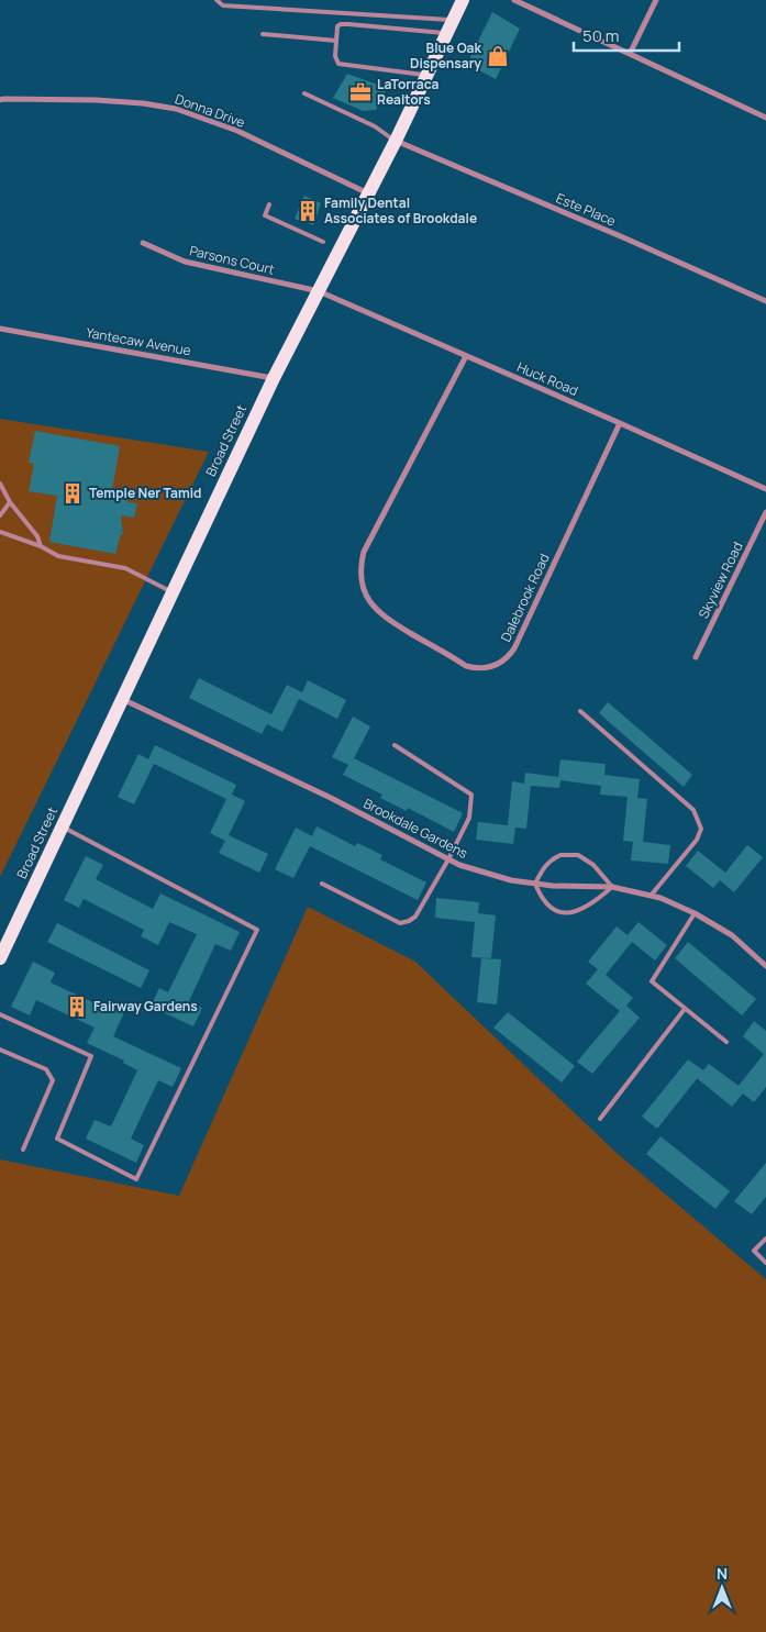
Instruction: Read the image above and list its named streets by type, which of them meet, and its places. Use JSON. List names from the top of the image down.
{
  "streets": {
    "main road": ["Broad Street"],
    "street": [
      "Donna Drive",
      "Este Place",
      "Parsons Court",
      "Yantecaw Avenue",
      "Huck Road",
      "Skyview Road",
      "Dalebrook Road",
      "Brookdale Gardens"
    ]
  },
  "crossings": [
    ["Donna Drive", "Broad Street"],
    ["Este Place", "Broad Street"],
    ["Parsons Court", "Huck Road"],
    ["Parsons Court", "Broad Street"],
    ["Yantecaw Avenue", "Broad Street"],
    ["Huck Road", "Broad Street"],
    ["Huck Road", "Dalebrook Road"],
    ["Broad Street", "Brookdale Gardens"]
  ],
  "places": {
    "shop": ["Blue Oak Dispensary"],
    "office": ["LaTorraca Realtors"],
    "building": ["Family Dental Associates of Brookdale", "Temple Ner Tamid", "Fairway Gardens"]
  },
  "scale_bar": "50 m",
  "north": "top"
}
